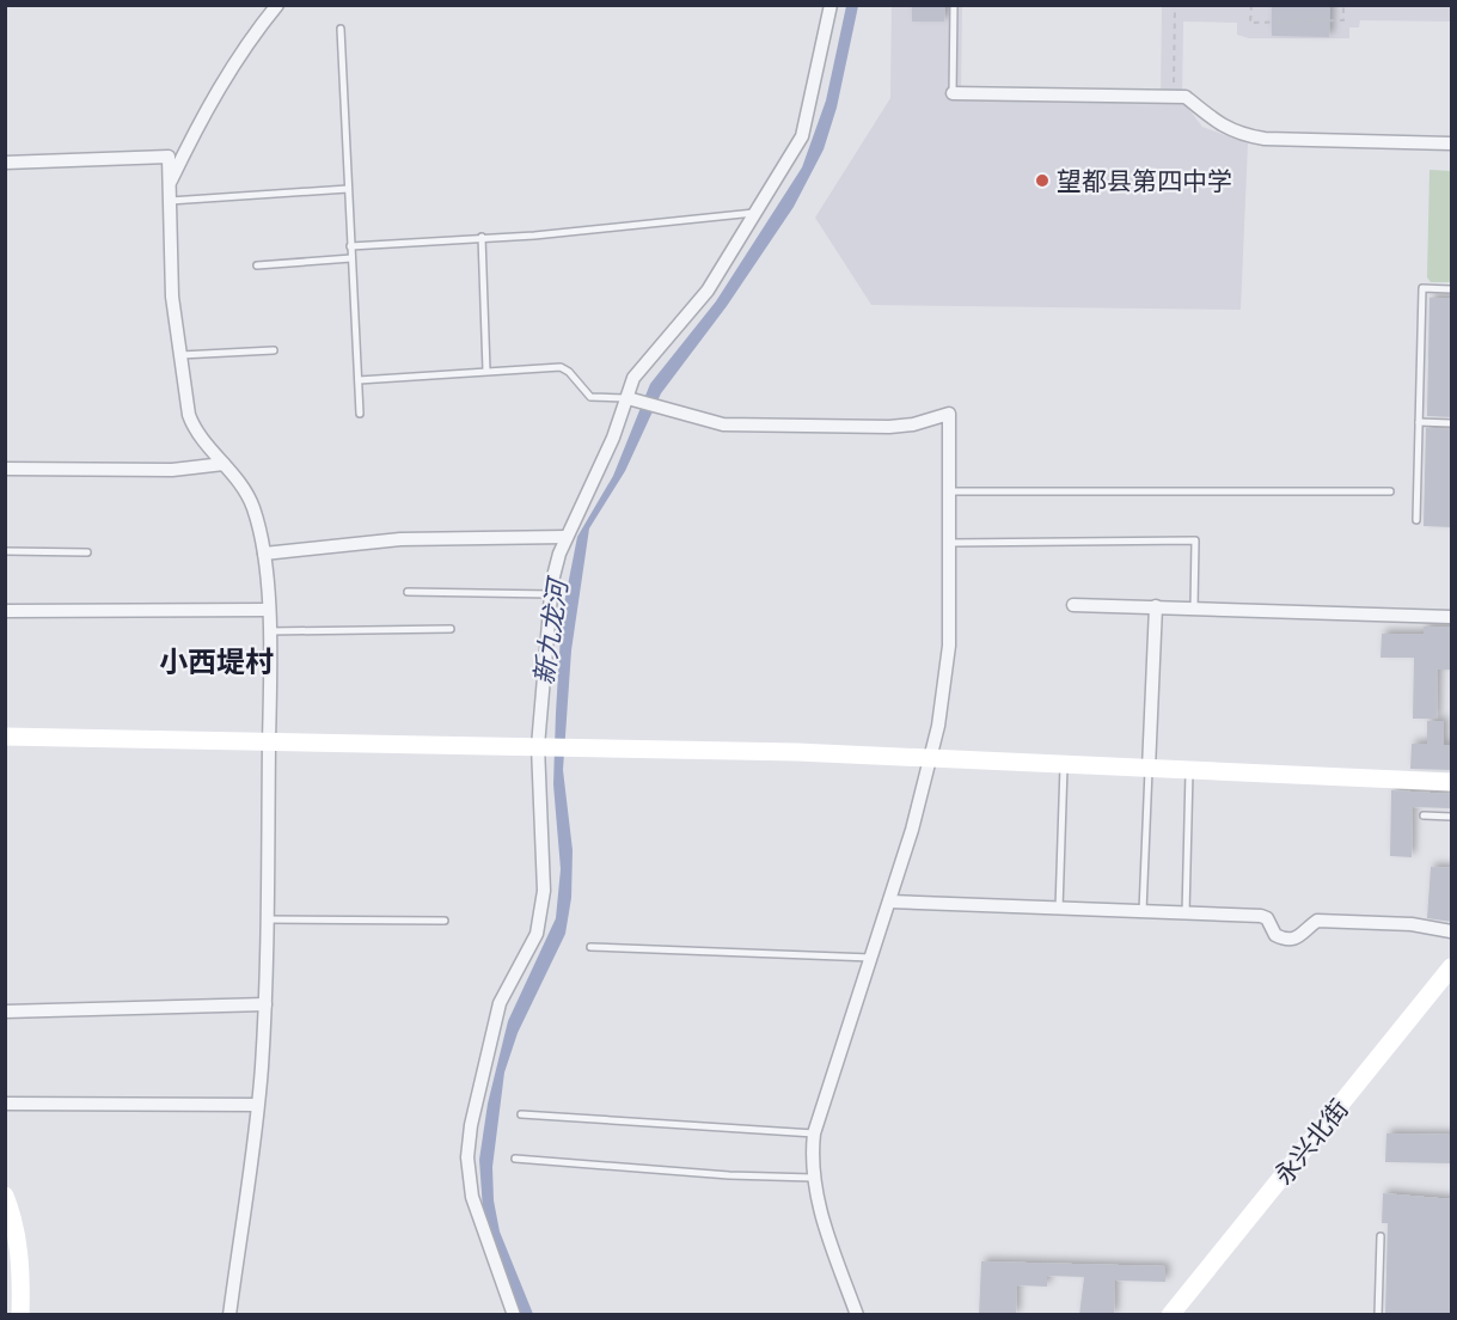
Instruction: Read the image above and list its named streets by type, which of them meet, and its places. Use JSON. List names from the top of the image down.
{
  "streets": {
    "street": ["永兴北街"]
  },
  "districts": ["小西堤村"],
  "water": ["新九龙河"],
  "places": ["望都县第四中学"]
}
